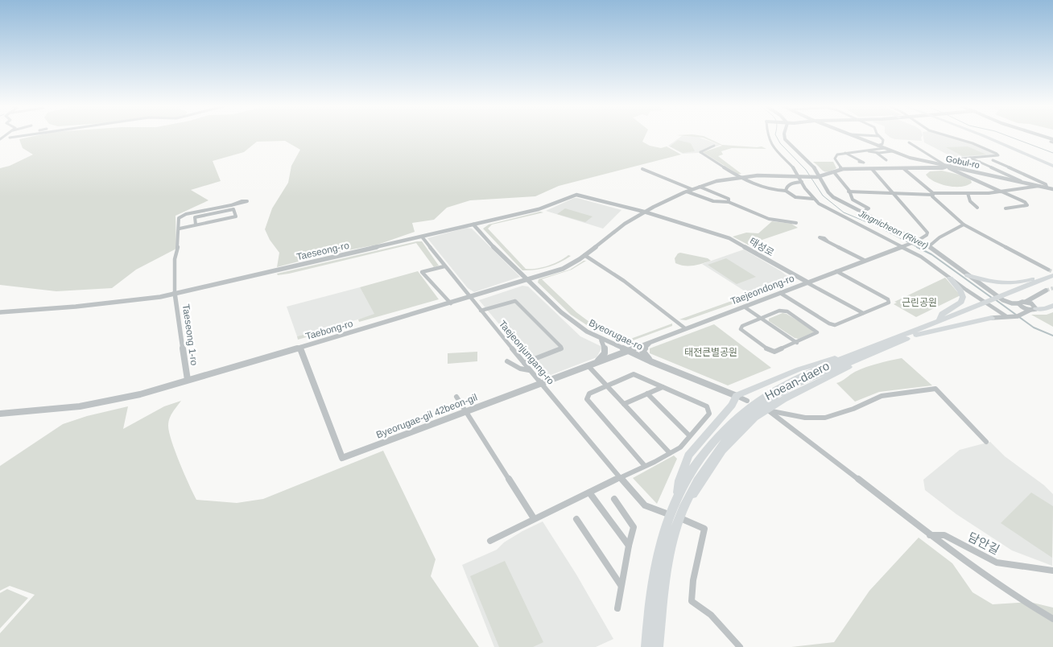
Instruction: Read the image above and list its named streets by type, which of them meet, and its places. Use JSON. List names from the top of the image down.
{
  "streets": {
    "highway": ["Hoean-daero"],
    "street": [
      "Gobul-ro",
      "태성로",
      "Taeseong-ro",
      "Taejeondong-ro",
      "Taebong-ro",
      "Taeseong 1-ro",
      "Byeorugae-ro",
      "Taejeonjungang-ro",
      "Byeorugae-gil 42beon-gil",
      "담안길"
    ]
  },
  "crossings": [
    ["태성로", "Taeseong-ro"],
    ["태성로", "Taejeondong-ro"],
    ["태성로", "Taebong-ro"],
    ["Taeseong-ro", "Taebong-ro"],
    ["Taeseong-ro", "Taeseong 1-ro"],
    ["Taeseong-ro", "Byeorugae-ro"],
    ["Taeseong-ro", "Taejeonjungang-ro"],
    ["Taejeondong-ro", "Byeorugae-ro"],
    ["Taejeondong-ro", "Byeorugae-gil 42beon-gil"],
    ["Taebong-ro", "Taeseong 1-ro"],
    ["Taebong-ro", "Byeorugae-ro"],
    ["Taebong-ro", "Taejeonjungang-ro"],
    ["Taebong-ro", "Byeorugae-gil 42beon-gil"],
    ["Byeorugae-ro", "Byeorugae-gil 42beon-gil"],
    ["Taejeonjungang-ro", "Byeorugae-gil 42beon-gil"]
  ],
  "water": ["Jingnicheon (River)"],
  "parks": ["근린공원", "태전큰별공원"]
}
